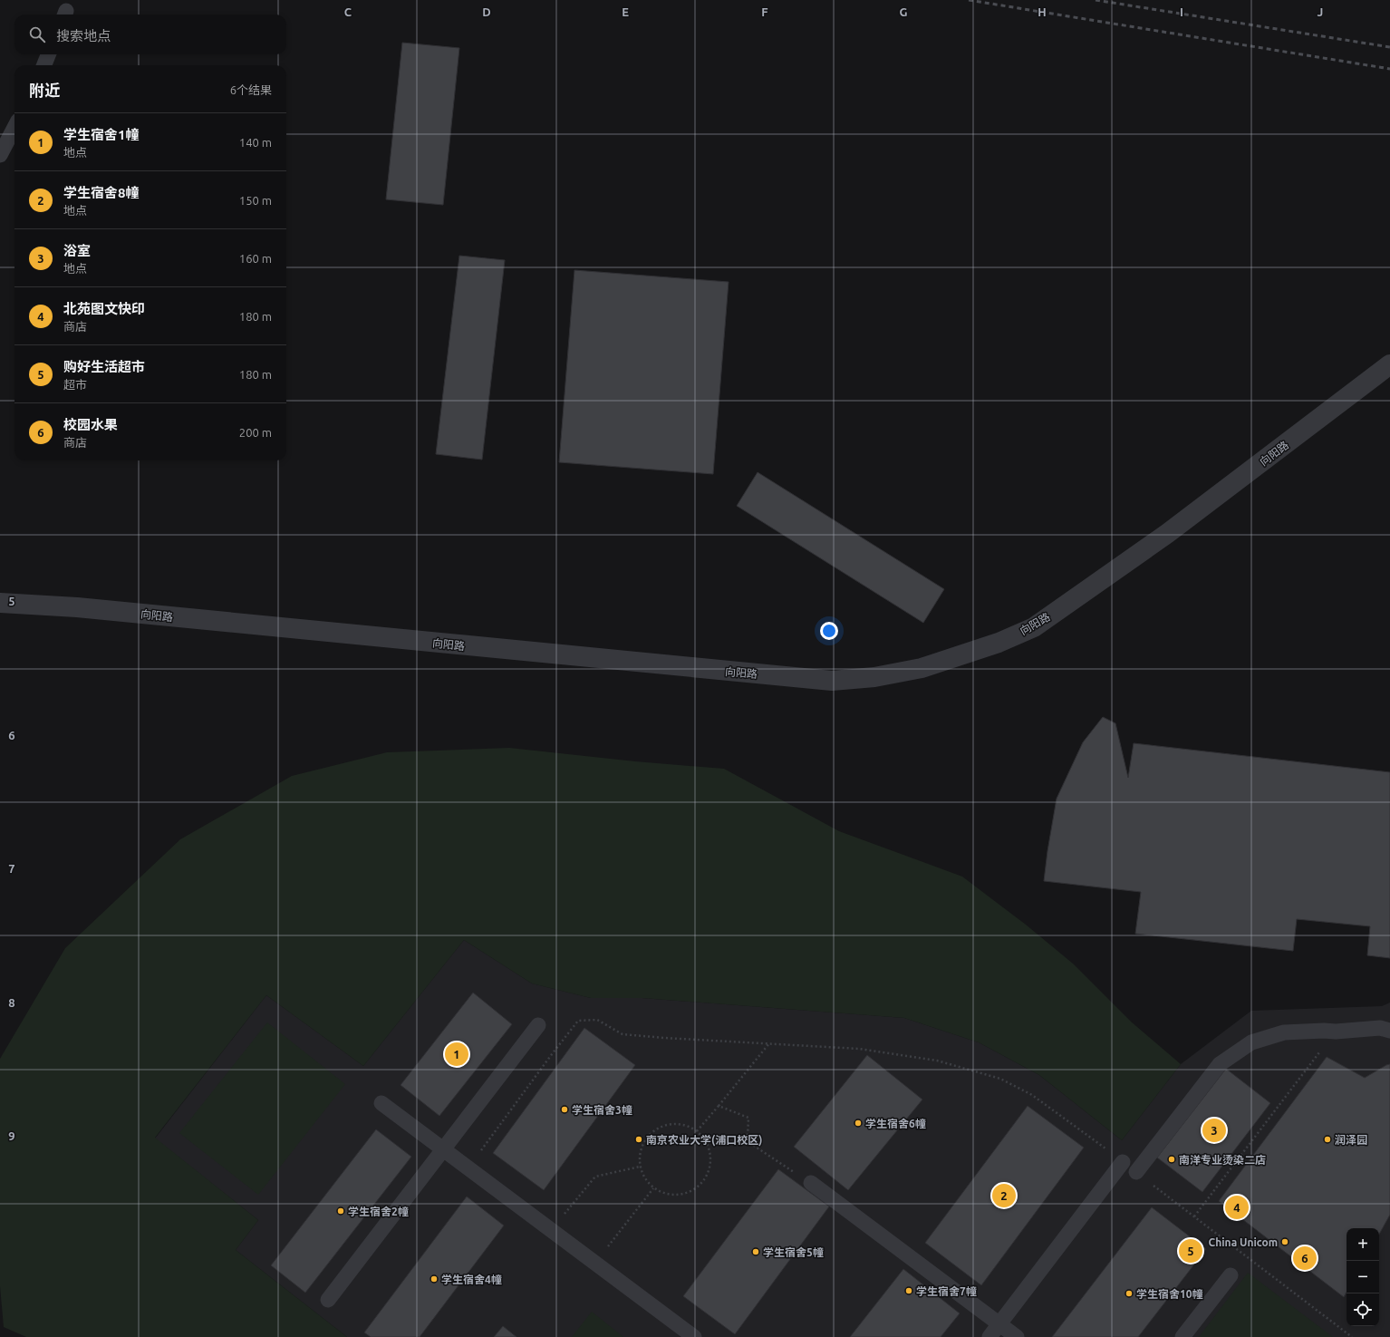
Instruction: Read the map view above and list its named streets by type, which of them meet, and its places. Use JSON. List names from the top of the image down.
{
  "streets": {
    "street": ["向阳路"]
  },
  "places": [
    "学生宿舍3幢",
    "学生宿舍6幢",
    "南京农业大学(浦口校区)",
    "润泽园",
    "南洋专业烫染二店",
    "学生宿舍2幢",
    "China Unicom",
    "学生宿舍5幢",
    "学生宿舍4幢",
    "学生宿舍7幢",
    "学生宿舍10幢"
  ],
  "page": {
    "search": "搜索地点",
    "heading": ["附近", "6个结果"],
    "list": [
      {
        "mark": "1",
        "name": "学生宿舍1幢",
        "note": "地点",
        "value": "140 m"
      },
      {
        "mark": "2",
        "name": "学生宿舍8幢",
        "note": "地点",
        "value": "150 m"
      },
      {
        "mark": "3",
        "name": "浴室",
        "note": "地点",
        "value": "160 m"
      },
      {
        "mark": "4",
        "name": "北苑图文快印",
        "note": "商店",
        "value": "180 m"
      },
      {
        "mark": "5",
        "name": "购好生活超市",
        "note": "超市",
        "value": "180 m"
      },
      {
        "mark": "6",
        "name": "校园水果",
        "note": "商店",
        "value": "200 m"
      }
    ],
    "pins": [
      "1",
      "3",
      "2",
      "4",
      "5",
      "6"
    ],
    "map_buttons": ["+", "−"]
  },
  "grid": {
    "columns": [
      "C",
      "D",
      "E",
      "F",
      "G",
      "H",
      "I",
      "J"
    ],
    "rows": [
      "5",
      "6",
      "7",
      "8",
      "9"
    ]
  }
}
